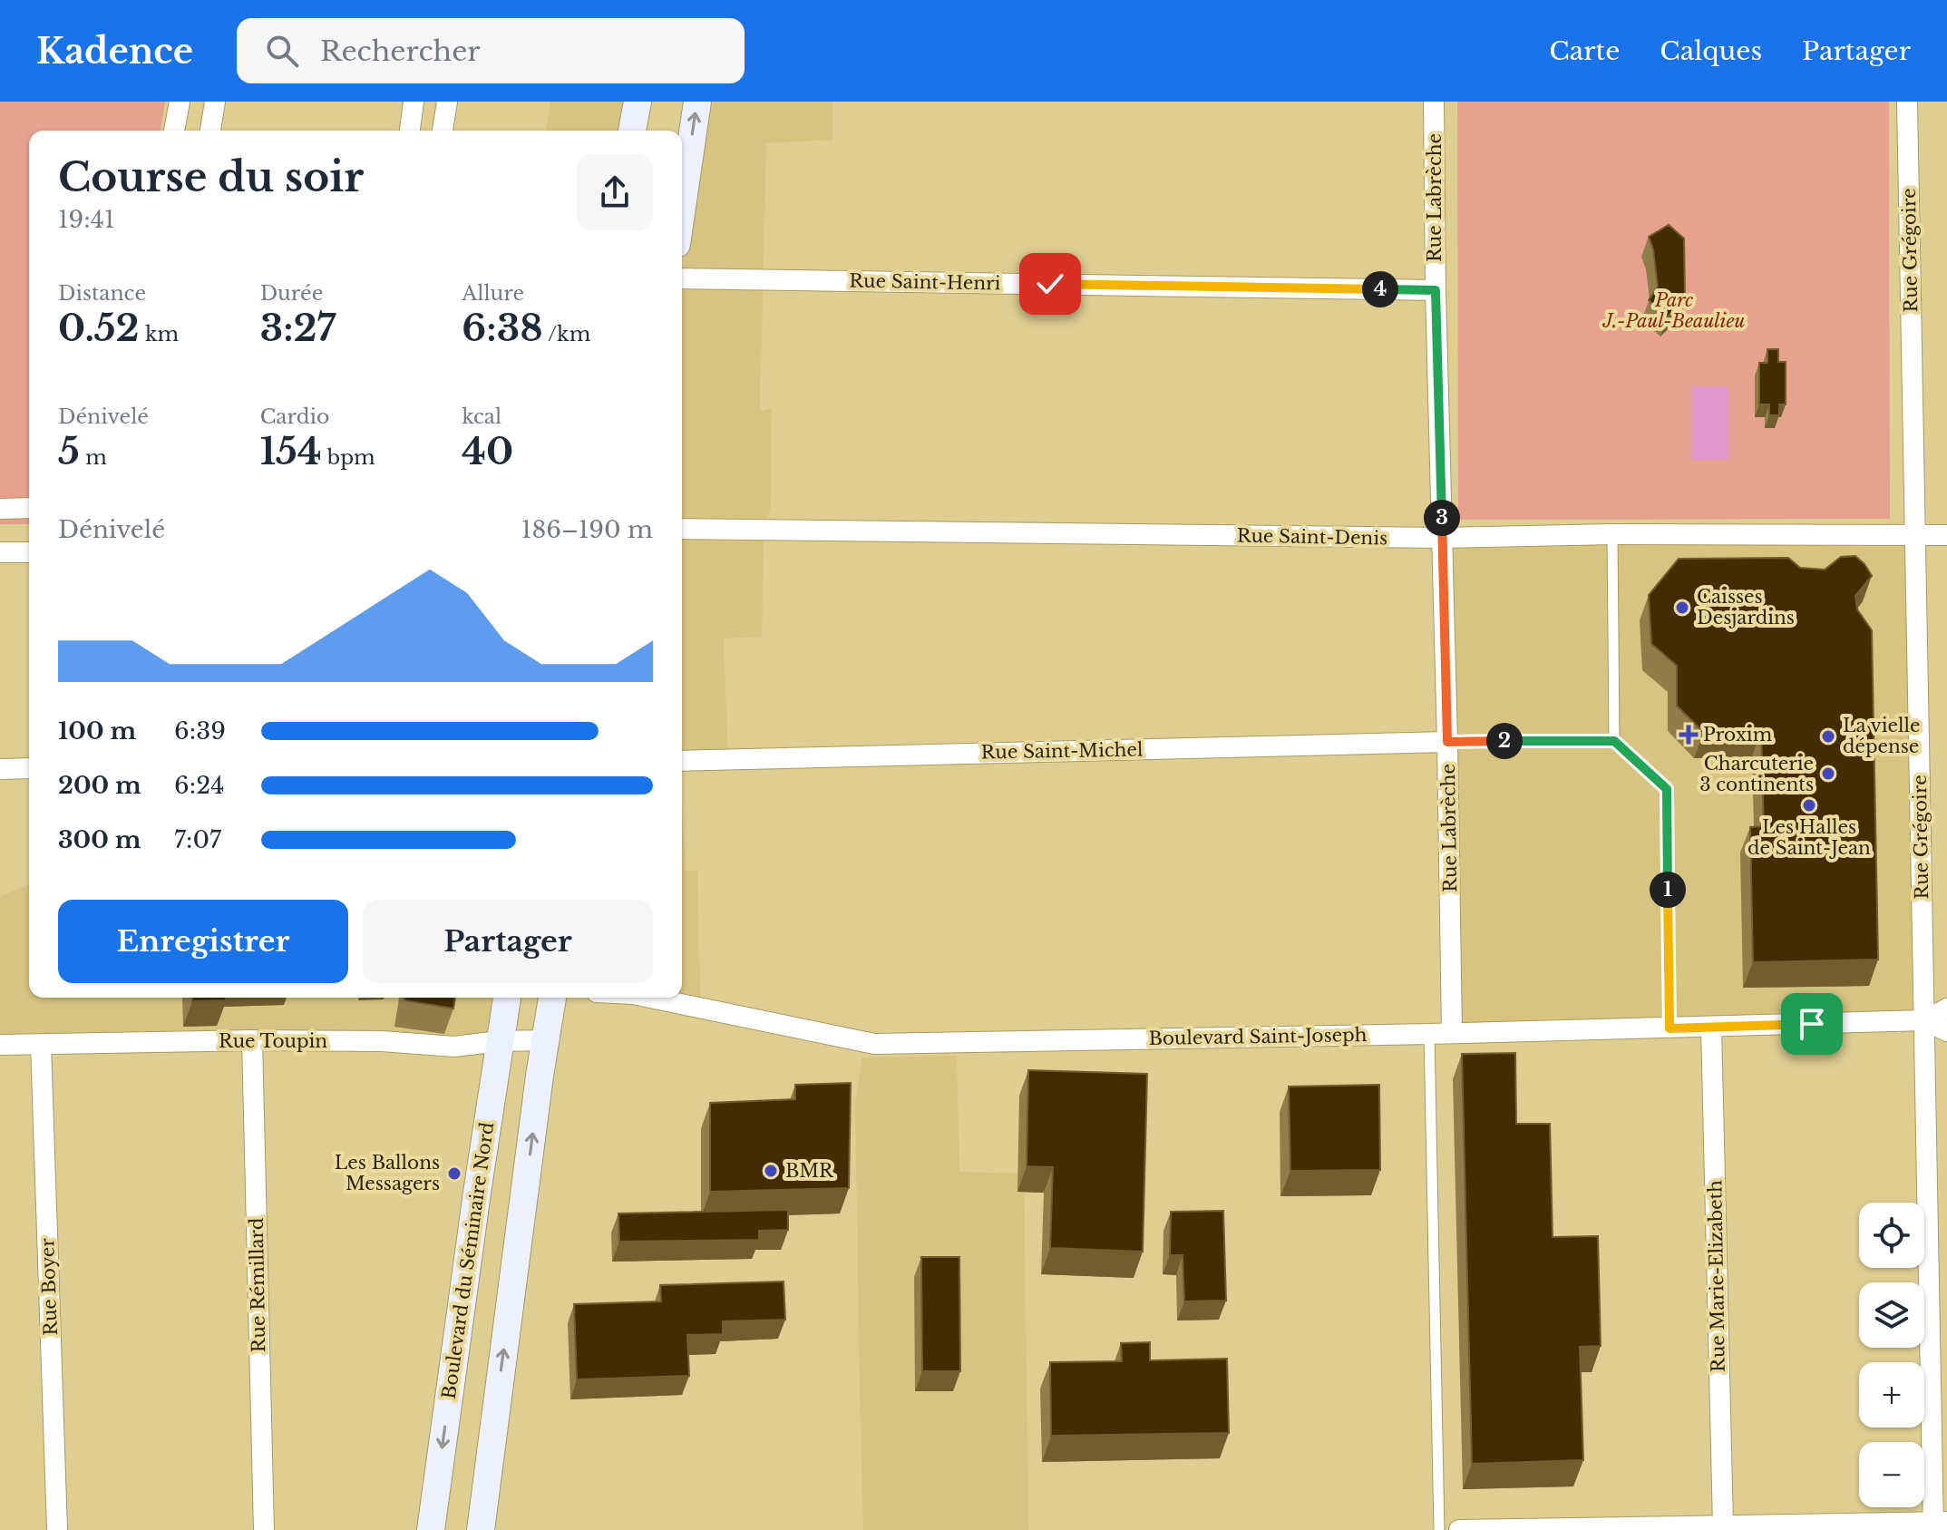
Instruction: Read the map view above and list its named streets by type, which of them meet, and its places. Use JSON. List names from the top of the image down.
{
  "streets": {
    "main road": ["Boulevard du Séminaire Nord"],
    "street": [
      "Rue Labrèche",
      "Rue Grégoire",
      "Rue Saint-Henri",
      "Rue Saint-Denis",
      "Rue Saint-Michel",
      "Boulevard Saint-Joseph",
      "Rue Toupin",
      "Rue Marie-Elizabeth",
      "Rue Rémillard",
      "Rue Boyer"
    ]
  },
  "crossings": [
    ["Rue Labrèche", "Rue Saint-Henri"],
    ["Rue Labrèche", "Rue Saint-Denis"],
    ["Rue Labrèche", "Rue Saint-Michel"],
    ["Rue Labrèche", "Boulevard Saint-Joseph"],
    ["Rue Grégoire", "Rue Saint-Denis"],
    ["Rue Grégoire", "Boulevard Saint-Joseph"],
    ["Boulevard Saint-Joseph", "Rue Marie-Elizabeth"],
    ["Rue Toupin", "Boulevard du Séminaire Nord"],
    ["Rue Toupin", "Rue Rémillard"],
    ["Rue Toupin", "Rue Boyer"]
  ],
  "parks": ["Parc J.-Paul-Beaulieu"],
  "places": {
    "other": [
      "Caisses Desjardins",
      "La vielle dépense",
      "Charcuterie 3 continents",
      "Les Halles de Saint-Jean",
      "BMR",
      "Les Ballons Messagers"
    ],
    "health": ["Proxim"]
  },
  "page": {
    "header": "Kadence",
    "search": "Rechercher",
    "nav": ["Carte", "Calques", "Partager"],
    "heading": ["Course du soir", "19:41"],
    "stats": [
      ["Distance", "0.52 km"],
      ["Durée", "3:27"],
      ["Allure", "6:38 /km"],
      ["Dénivelé", "5 m"],
      ["Cardio", "154 bpm"],
      ["kcal", "40"]
    ],
    "pins": [
      "4",
      "3",
      "2",
      "1"
    ],
    "chart": ["Dénivelé", "186–190 m"],
    "list": [
      {
        "name": "100 m",
        "note": "6:39"
      },
      {
        "name": "200 m",
        "note": "6:24"
      },
      {
        "name": "300 m",
        "note": "7:07"
      }
    ],
    "buttons": ["Enregistrer", "Partager"],
    "map_buttons": ["+", "−"]
  }
}
